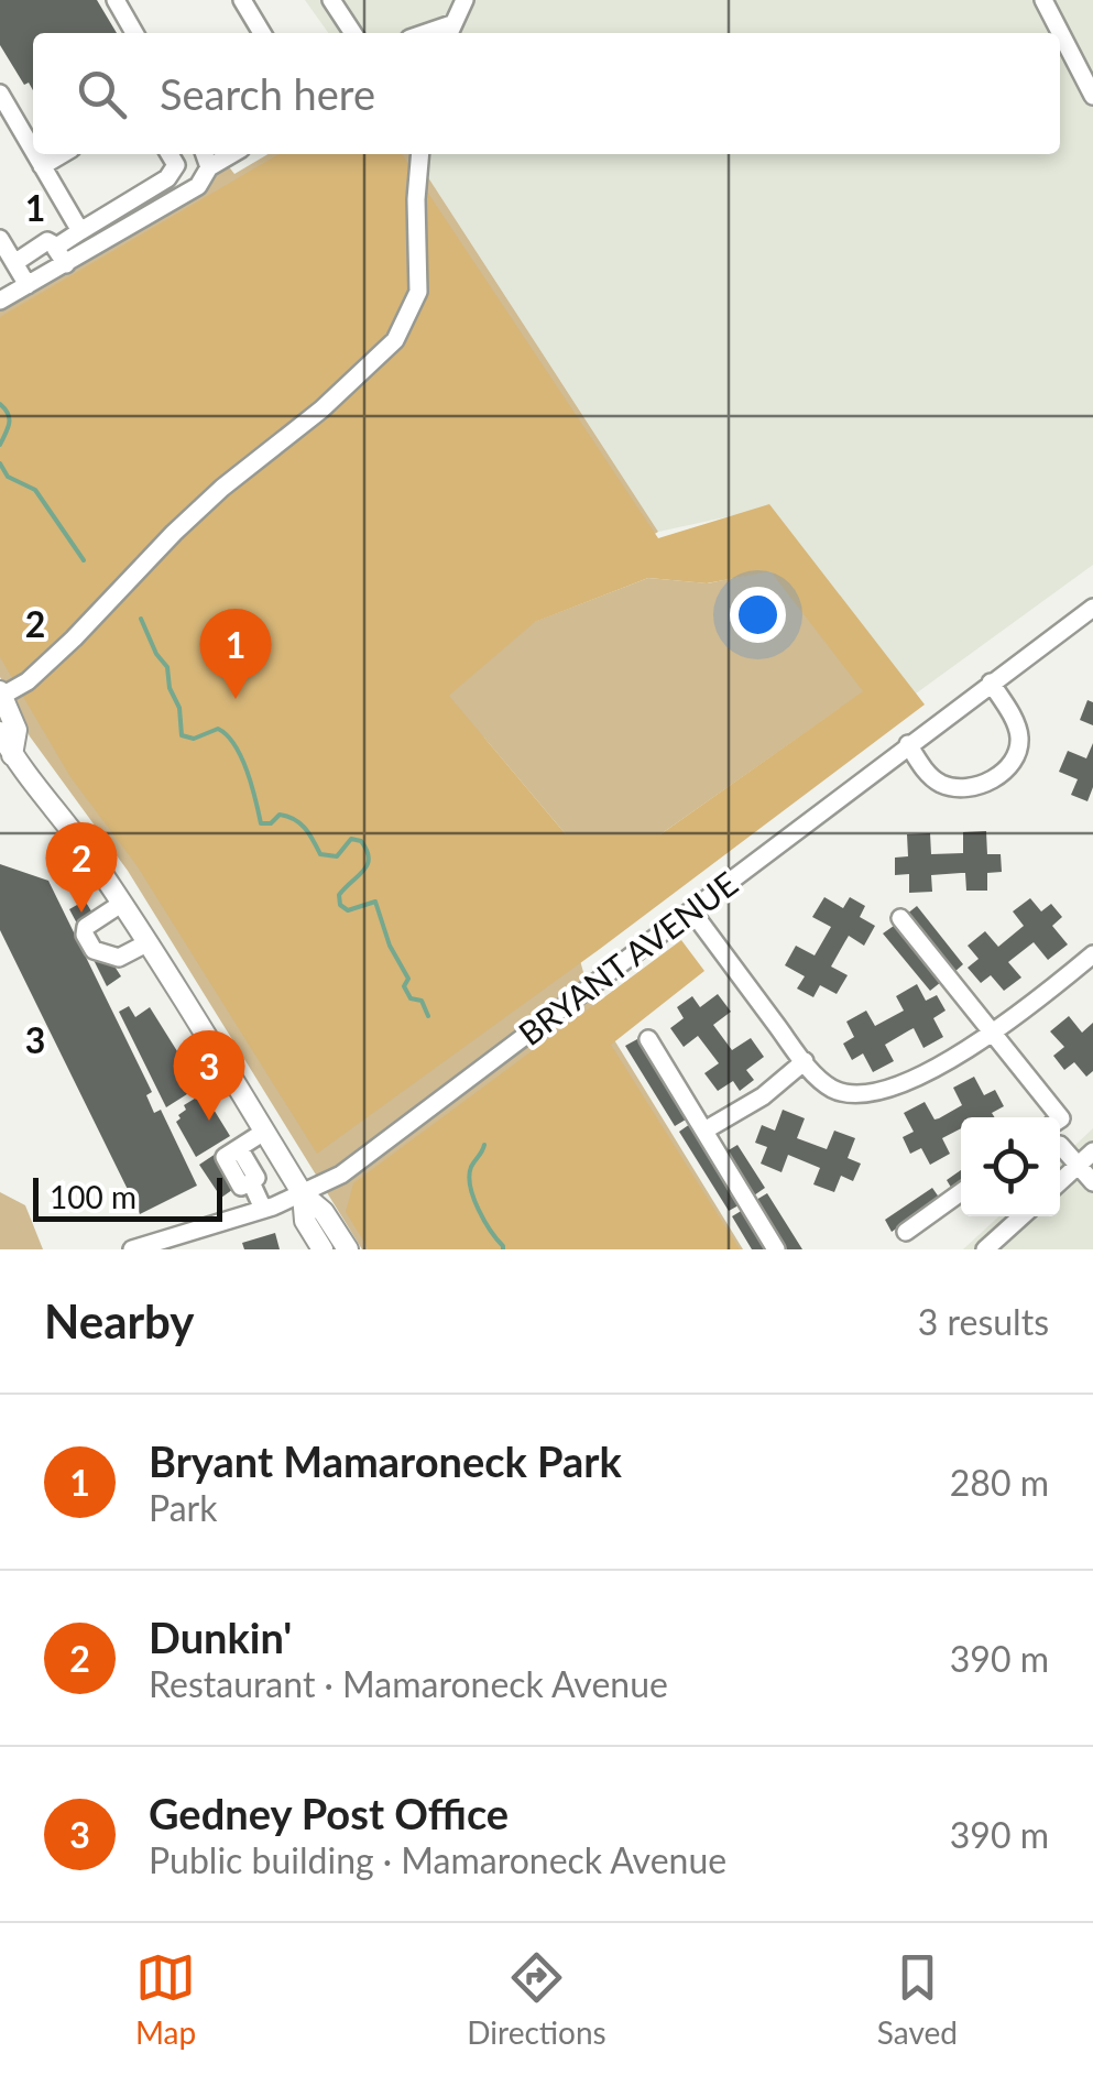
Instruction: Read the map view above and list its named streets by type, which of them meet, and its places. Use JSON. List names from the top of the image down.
{
  "streets": {
    "street": ["BRYANT AVENUE"]
  },
  "scale_bar": "100 m",
  "page": {
    "search": "Search here",
    "pins": ["1", "2", "3"],
    "scale": "100 m",
    "heading": ["Nearby", "3 results"],
    "list": [
      {
        "mark": "1",
        "name": "Bryant Mamaroneck Park",
        "note": "Park",
        "value": "280 m"
      },
      {
        "mark": "2",
        "name": "Dunkin'",
        "note": "Restaurant · Mamaroneck Avenue",
        "value": "390 m"
      },
      {
        "mark": "3",
        "name": "Gedney Post Office",
        "note": "Public building · Mamaroneck Avenue",
        "value": "390 m"
      }
    ],
    "nav": ["Map", "Directions", "Saved"]
  },
  "grid": {
    "rows": ["1", "2", "3"]
  }
}
